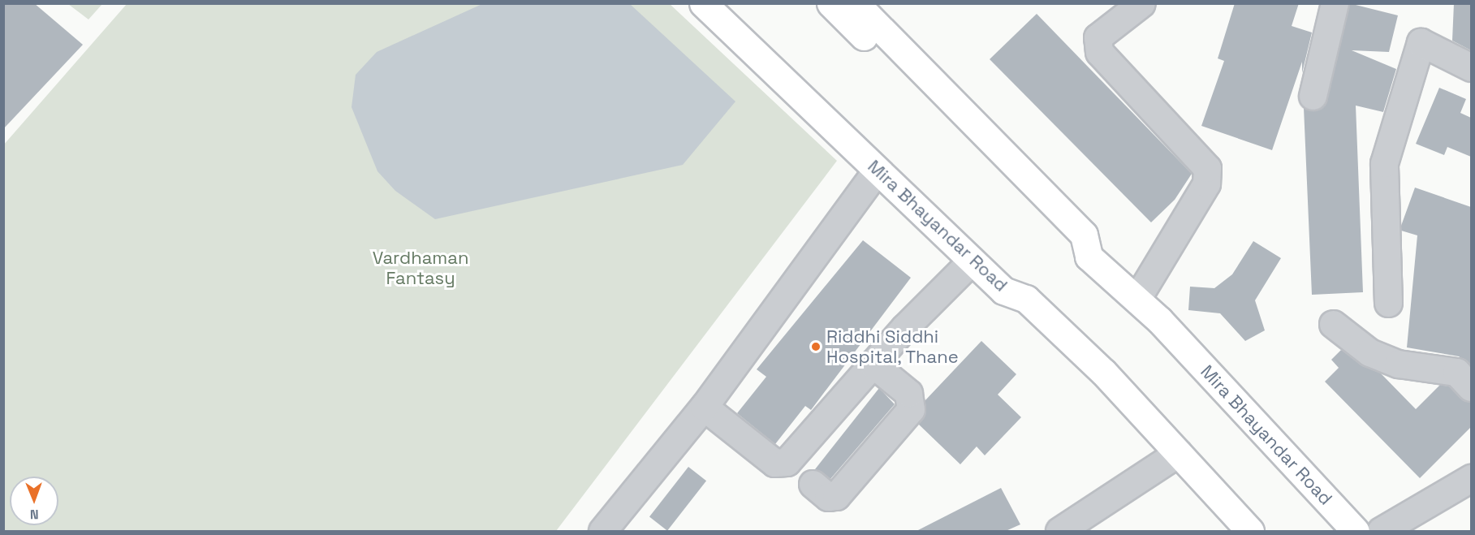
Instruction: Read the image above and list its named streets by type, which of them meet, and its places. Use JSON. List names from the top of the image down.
{
  "streets": {
    "main road": ["Mira Bhayandar Road"]
  },
  "parks": ["Vardhaman Fantasy"],
  "places": ["Riddhi Siddhi Hospital, Thane"],
  "north": "bottom"
}
